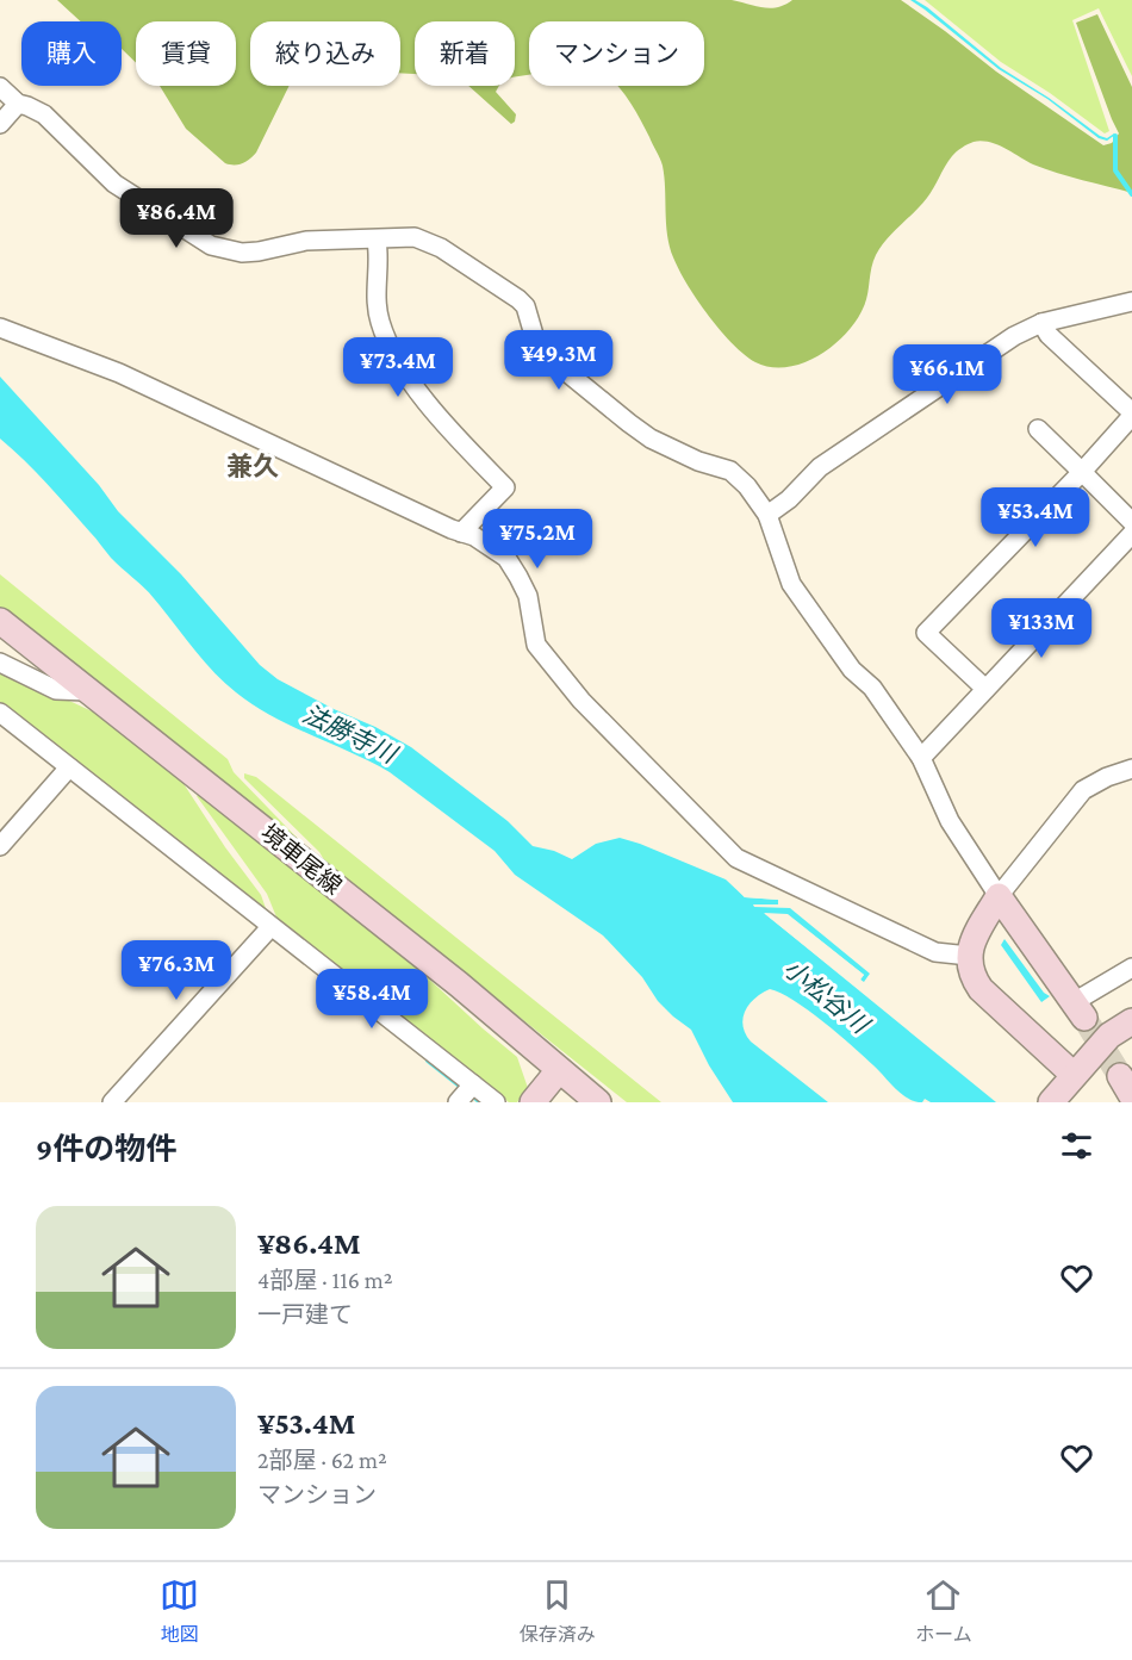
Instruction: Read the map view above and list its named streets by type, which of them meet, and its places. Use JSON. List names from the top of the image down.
{
  "streets": {
    "main road": ["境車尾線"]
  },
  "districts": ["兼久"],
  "water": ["法勝寺川", "小松谷川"],
  "page": {
    "chip": [
      "購入",
      "賃貸",
      "絞り込み",
      "新着",
      "マンション"
    ],
    "price": [
      "¥86.4M",
      "¥49.3M",
      "¥73.4M",
      "¥66.1M",
      "¥53.4M",
      "¥75.2M",
      "¥133M",
      "¥76.3M",
      "¥58.4M"
    ],
    "heading": "9件の物件",
    "list": [
      {
        "name": "¥86.4M",
        "note": "4部屋 · 116 m² · 一戸建て"
      },
      {
        "name": "¥53.4M",
        "note": "2部屋 · 62 m² · マンション"
      }
    ],
    "tabs": ["地図", "保存済み", "ホーム"]
  }
}
